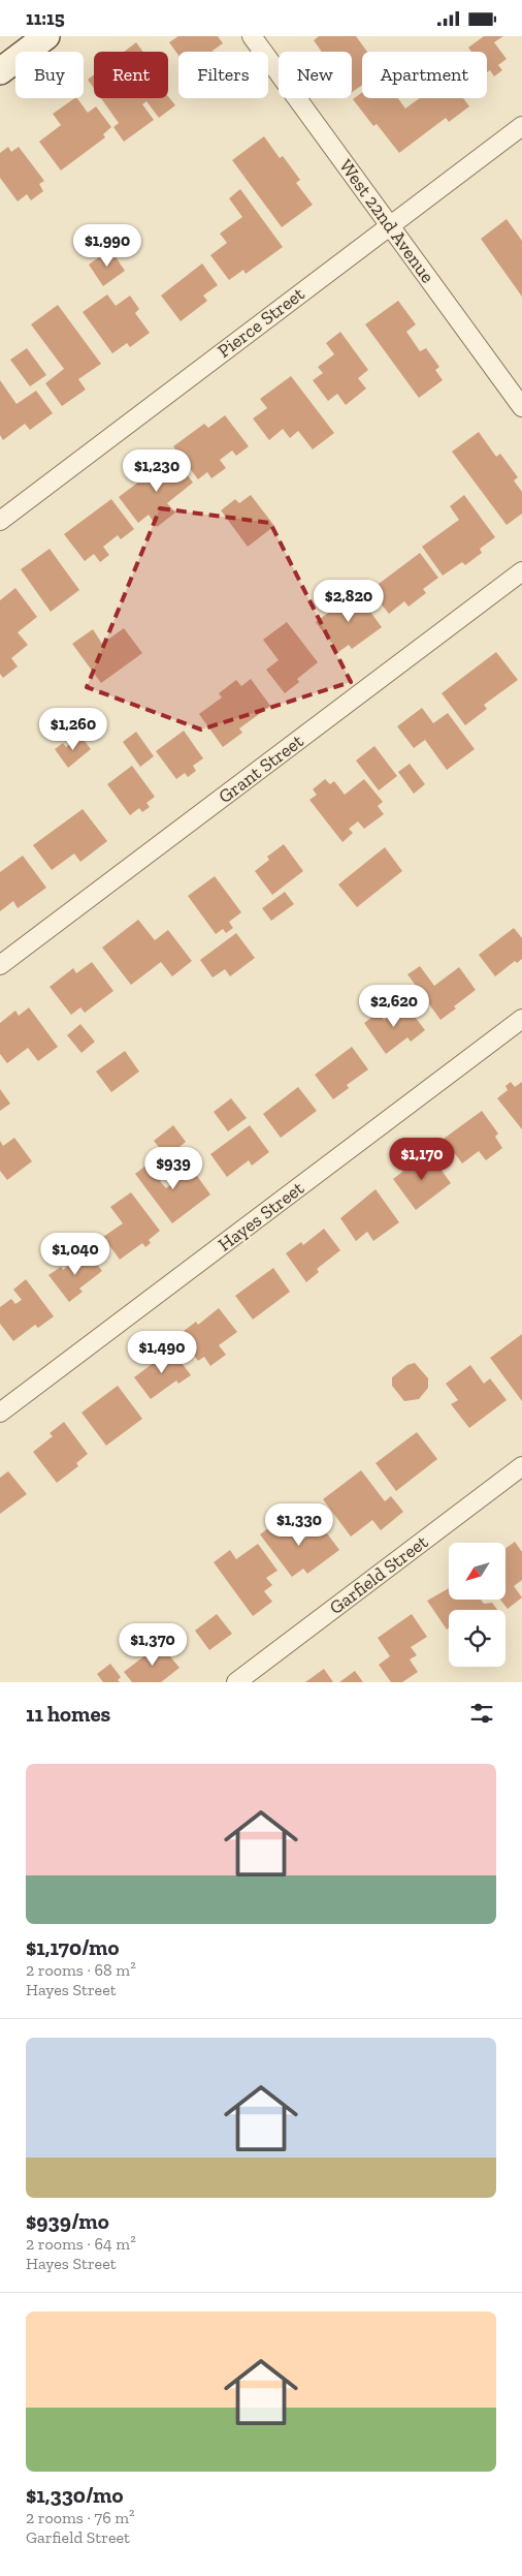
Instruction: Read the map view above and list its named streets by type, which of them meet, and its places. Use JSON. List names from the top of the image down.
{
  "streets": {
    "street": [
      "West 22nd Avenue",
      "Pierce Street",
      "Grant Street",
      "Hayes Street",
      "Garfield Street"
    ]
  },
  "crossings": [
    ["West 22nd Avenue", "Pierce Street"]
  ],
  "north": "bottom left",
  "page": {
    "status": "11:15",
    "chip": [
      "Buy",
      "Rent",
      "Filters",
      "New",
      "Apartment"
    ],
    "price": [
      "$1,990",
      "$1,230",
      "$2,820",
      "$1,260",
      "$2,620",
      "$1,170",
      "$939",
      "$1,040",
      "$1,490",
      "$1,330",
      "$1,370"
    ],
    "heading": "11 homes",
    "list": [
      {
        "name": "$1,170/mo",
        "note": "2 rooms · 68 m² · Hayes Street"
      },
      {
        "name": "$939/mo",
        "note": "2 rooms · 64 m² · Hayes Street"
      },
      {
        "name": "$1,330/mo",
        "note": "2 rooms · 76 m² · Garfield Street"
      }
    ]
  }
}
